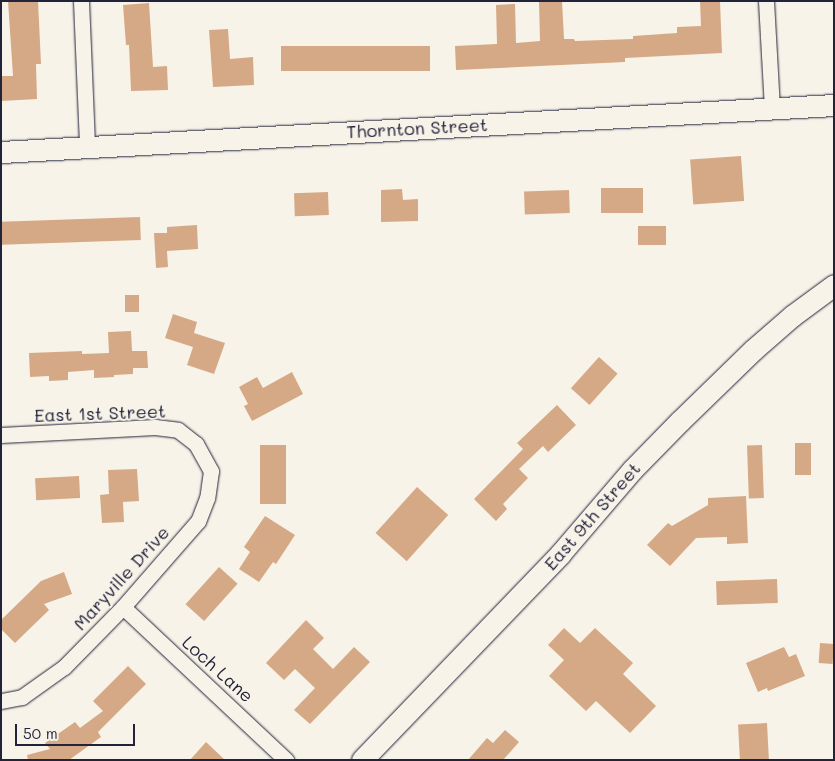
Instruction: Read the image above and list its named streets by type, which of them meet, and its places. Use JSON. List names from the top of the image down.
{
  "streets": {
    "street": [
      "Thornton Street",
      "East 1st Street",
      "East 9th Street",
      "Maryville Drive",
      "Loch Lane"
    ]
  },
  "crossings": [
    ["East 1st Street", "Maryville Drive"],
    ["Maryville Drive", "Loch Lane"]
  ],
  "scale_bar": "50 m"
}
